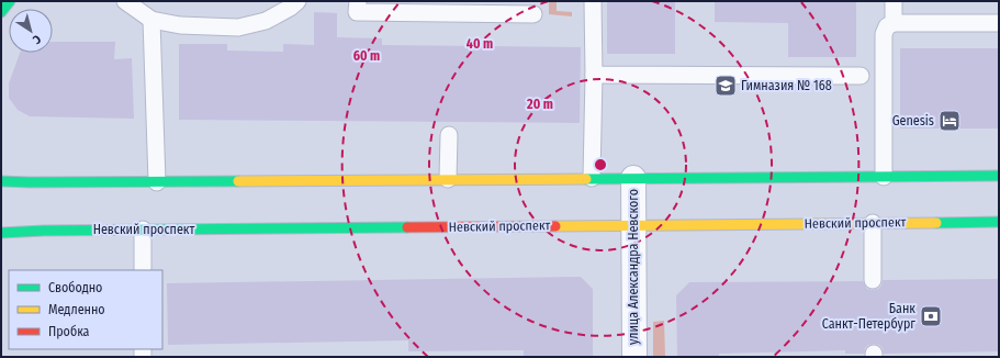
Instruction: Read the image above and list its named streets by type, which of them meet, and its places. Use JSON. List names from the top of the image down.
{
  "streets": {
    "main road": ["Невский проспект"],
    "street": ["улица Александра Невского"]
  },
  "crossings": [
    ["Невский проспект", "улица Александра Невского"]
  ],
  "places": {
    "school or university": ["Гимназия № 168"],
    "hotel": ["Genesis"],
    "bank": ["Банк Санкт-Петербург"]
  },
  "legend": ["Свободно", "Медленно", "Пробка"],
  "north": "bottom right",
  "rings": ["40 m", "60 m", "20 m"]
}
